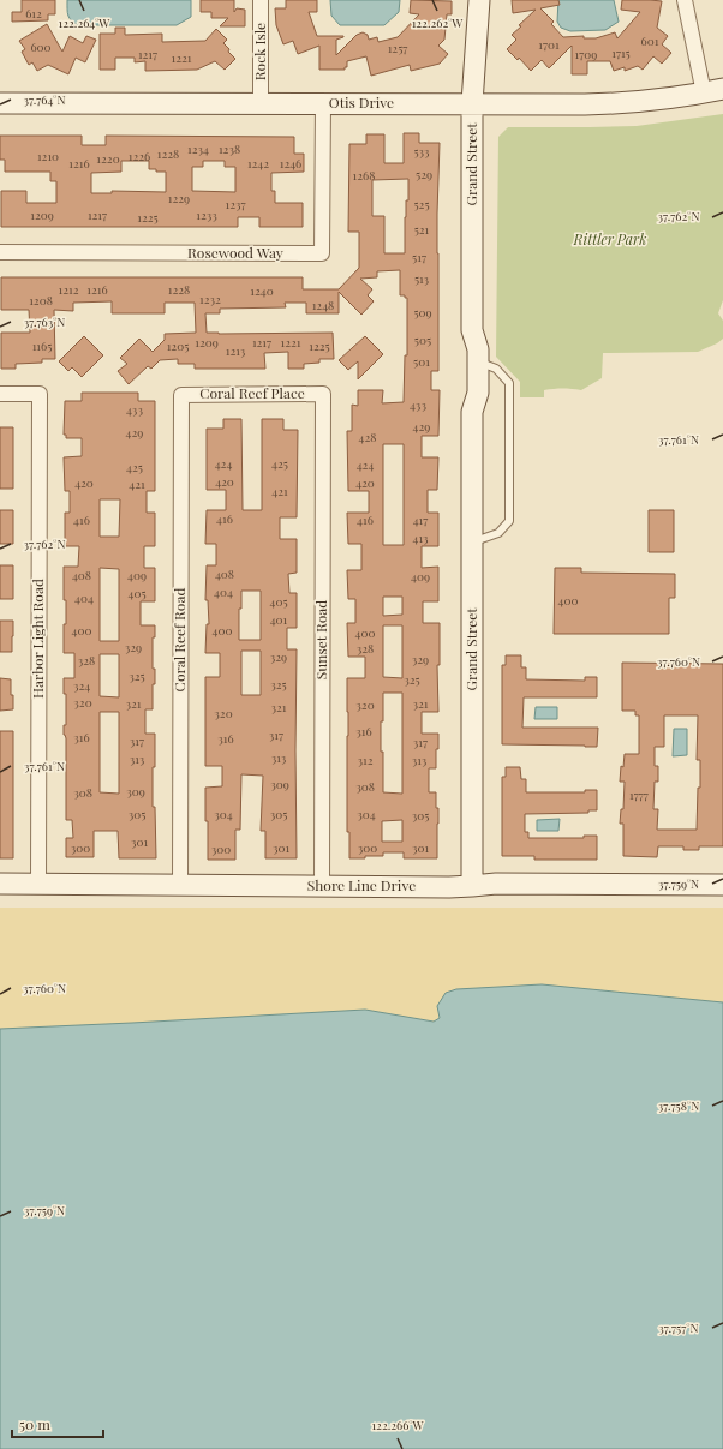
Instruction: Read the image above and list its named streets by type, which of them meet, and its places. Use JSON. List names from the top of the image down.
{
  "streets": {
    "street": [
      "Rock Isle",
      "Otis Drive",
      "Grand Street",
      "Rosewood Way",
      "Coral Reef Place",
      "Harbor Light Road",
      "Coral Reef Road",
      "Sunset Road",
      "Shore Line Drive"
    ]
  },
  "crossings": [
    ["Rock Isle", "Otis Drive"],
    ["Otis Drive", "Grand Street"],
    ["Otis Drive", "Rosewood Way"],
    ["Grand Street", "Shore Line Drive"],
    ["Coral Reef Place", "Coral Reef Road"],
    ["Coral Reef Place", "Sunset Road"],
    ["Harbor Light Road", "Shore Line Drive"],
    ["Coral Reef Road", "Shore Line Drive"],
    ["Sunset Road", "Shore Line Drive"]
  ],
  "parks": ["Rittler Park"],
  "house_numbers": [
    "612",
    "601",
    "1701",
    "600",
    "1257",
    "1715",
    "1217",
    "1709",
    "1221",
    "1234",
    "1238",
    "533",
    "1228",
    "1210",
    "1226",
    "1220",
    "1216",
    "1242",
    "1246",
    "529",
    "1268",
    "1229",
    "1237",
    "525",
    "1209",
    "1217",
    "1233",
    "1225",
    "521",
    "517",
    "513",
    "1212",
    "1216",
    "1228",
    "1240",
    "1232",
    "1208",
    "1248",
    "509",
    "505",
    "1209",
    "1217",
    "1221",
    "1165",
    "1205",
    "1225",
    "1213",
    "501",
    "433",
    "433",
    "429",
    "429",
    "428",
    "424",
    "425",
    "424",
    "425",
    "420",
    "420",
    "420",
    "421",
    "421",
    "416",
    "416",
    "416",
    "417",
    "413",
    "408",
    "408",
    "409",
    "409",
    "404",
    "405",
    "404",
    "400",
    "405",
    "401",
    "400",
    "400",
    "400",
    "329",
    "328",
    "329",
    "329",
    "328",
    "325",
    "325",
    "325",
    "324",
    "320",
    "321",
    "321",
    "320",
    "321",
    "320",
    "316",
    "317",
    "316",
    "316",
    "317",
    "317",
    "313",
    "313",
    "312",
    "313",
    "309",
    "308",
    "309",
    "308",
    "1777",
    "305",
    "304",
    "305",
    "304",
    "305",
    "301",
    "300",
    "301",
    "300",
    "301",
    "300"
  ],
  "scale_bar": "50 m",
  "coordinates": [
    "122.264°W",
    "122.262°W",
    "37.764°N",
    "37.762°N",
    "37.763°N",
    "37.761°N",
    "37.760°N",
    "37.759°N",
    "37.758°N",
    "37.757°N",
    "122.266°W"
  ]
}
